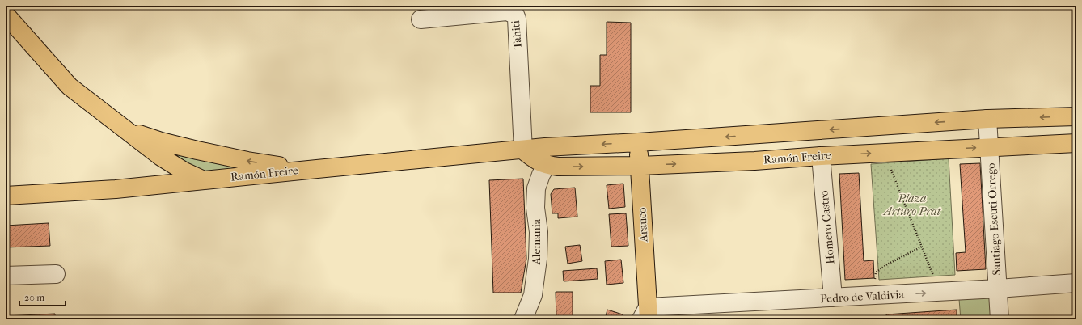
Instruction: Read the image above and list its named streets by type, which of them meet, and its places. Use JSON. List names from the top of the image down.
{
  "streets": {
    "main road": ["Ramón Freire", "Arauco"],
    "street": [
      "Tahiti",
      "Santiago Escuti Orrego",
      "Homero Castro",
      "Alemania",
      "Pedro de Valdivia"
    ]
  },
  "crossings": [
    ["Tahiti", "Ramón Freire"],
    ["Ramón Freire", "Santiago Escuti Orrego"],
    ["Ramón Freire", "Arauco"],
    ["Ramón Freire", "Homero Castro"],
    ["Ramón Freire", "Alemania"],
    ["Santiago Escuti Orrego", "Pedro de Valdivia"],
    ["Arauco", "Pedro de Valdivia"],
    ["Homero Castro", "Pedro de Valdivia"]
  ],
  "parks": ["Plaza Arturo Prat"],
  "scale_bar": "20 m"
}
